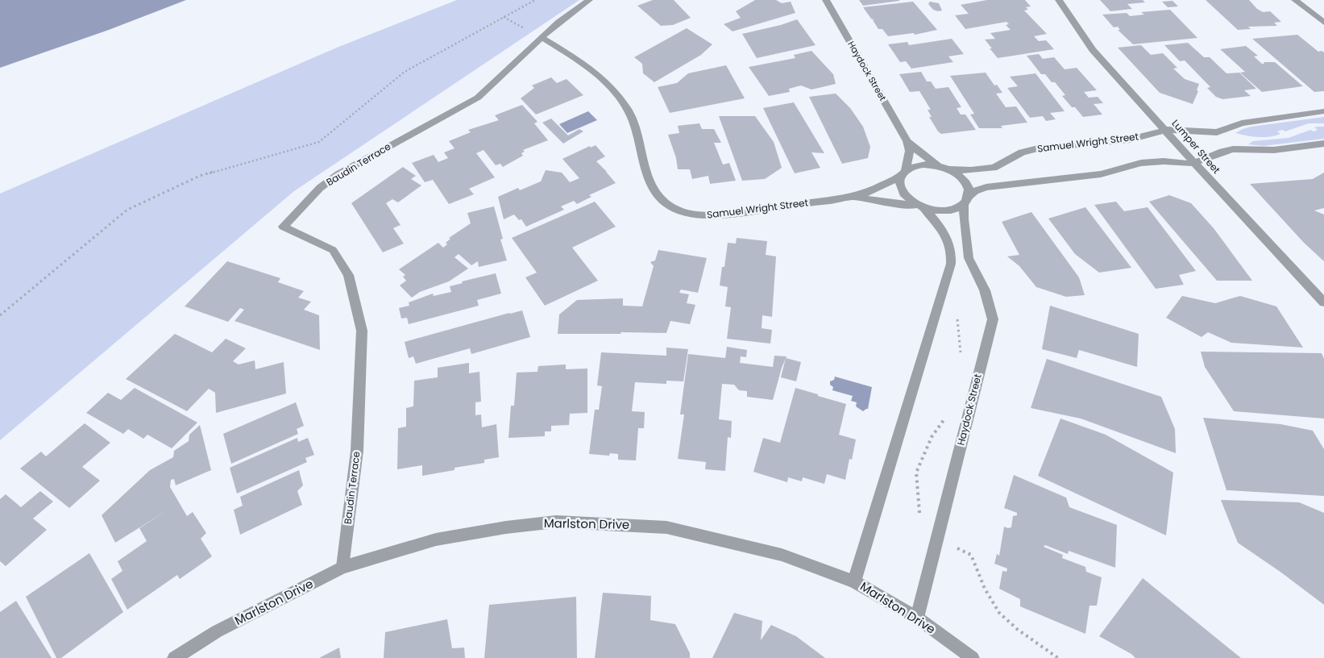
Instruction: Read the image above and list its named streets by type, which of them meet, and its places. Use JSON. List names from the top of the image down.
{
  "streets": {
    "street": [
      "Haydock Street",
      "Samuel Wright Street",
      "Lumper Street",
      "Baudin Terrace",
      "Marlston Drive"
    ]
  },
  "crossings": [
    ["Haydock Street", "Samuel Wright Street"],
    ["Haydock Street", "Marlston Drive"],
    ["Samuel Wright Street", "Lumper Street"],
    ["Samuel Wright Street", "Baudin Terrace"],
    ["Baudin Terrace", "Marlston Drive"]
  ]
}
